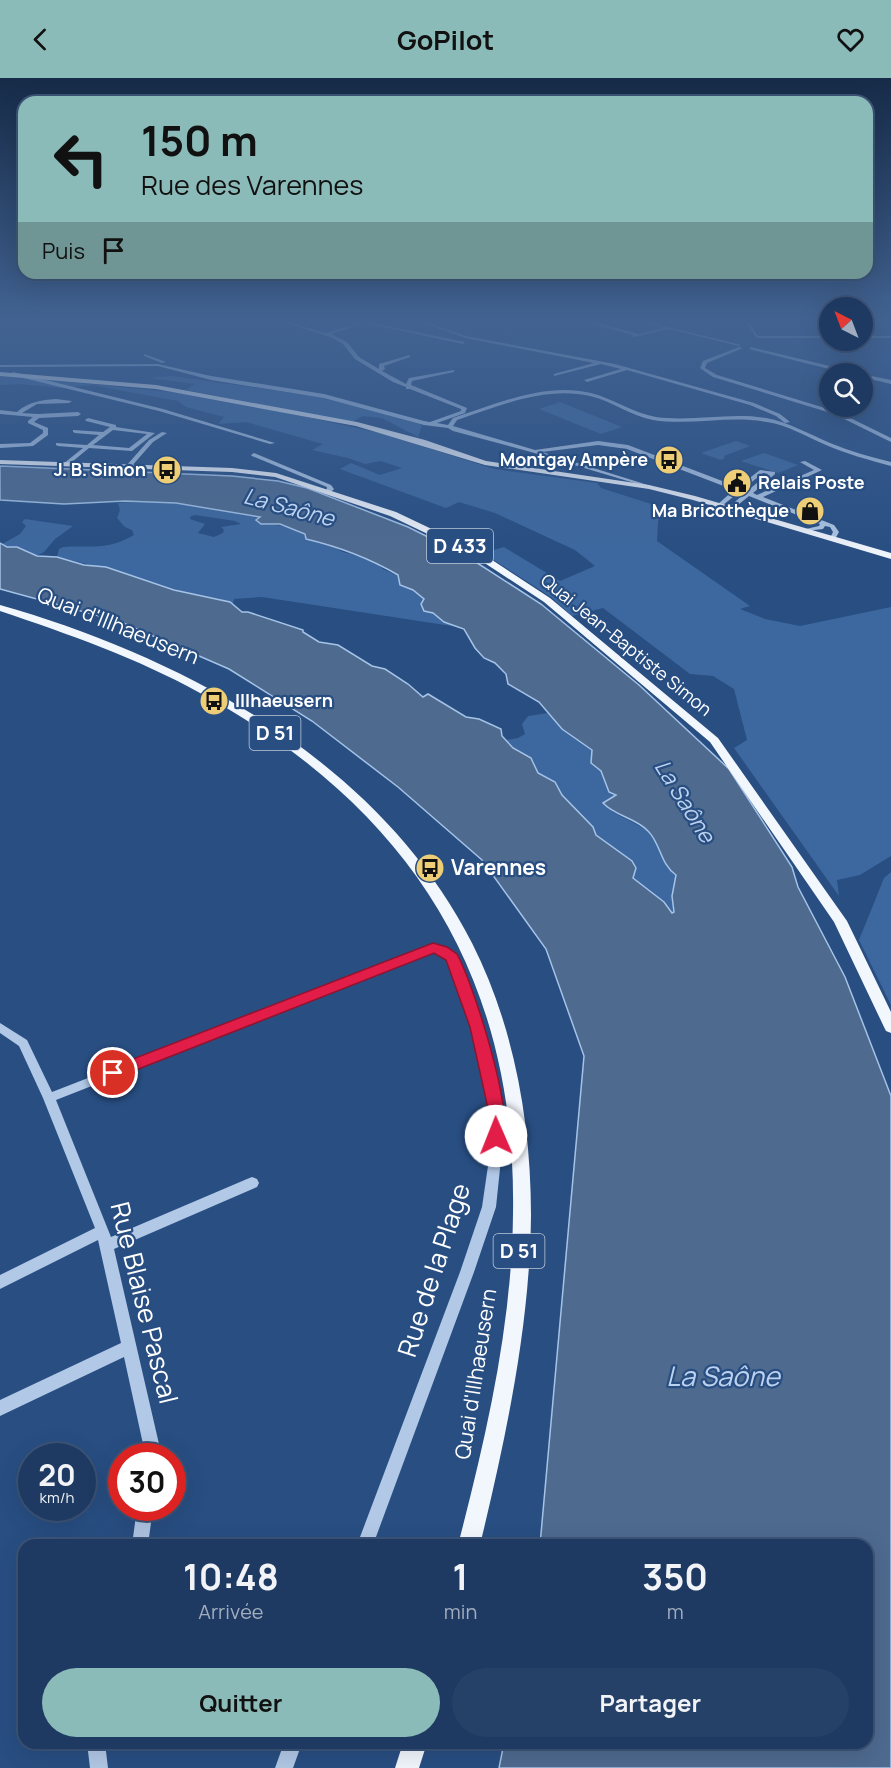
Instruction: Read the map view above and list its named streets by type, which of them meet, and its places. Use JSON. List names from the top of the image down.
{
  "streets": {
    "main road": [
      "D 433",
      "Quai d'Illhaeusern",
      "Quai Jean-Baptiste Simon",
      "D 51"
    ],
    "street": ["Rue de la Plage", "Rue Blaise Pascal"]
  },
  "crossings": [
    ["Rue de la Plage", "Rue Blaise Pascal"]
  ],
  "water": ["La Saône"],
  "places": {
    "bus stop": [
      "Montgay Ampère",
      "J. B. Simon",
      "Illhaeusern",
      "Varennes"
    ],
    "public building": ["Relais Poste"],
    "shop": ["Ma Bricothèque"]
  },
  "north": "top left",
  "page": {
    "header": "GoPilot",
    "turn": ["150 m", "Rue des Varennes"],
    "then": "Puis",
    "speed": "20 km/h",
    "limit": "30",
    "eta": [
      "10:48",
      "Arrivée",
      "1",
      "min",
      "350",
      "m"
    ],
    "buttons": ["Quitter", "Partager"]
  }
}
